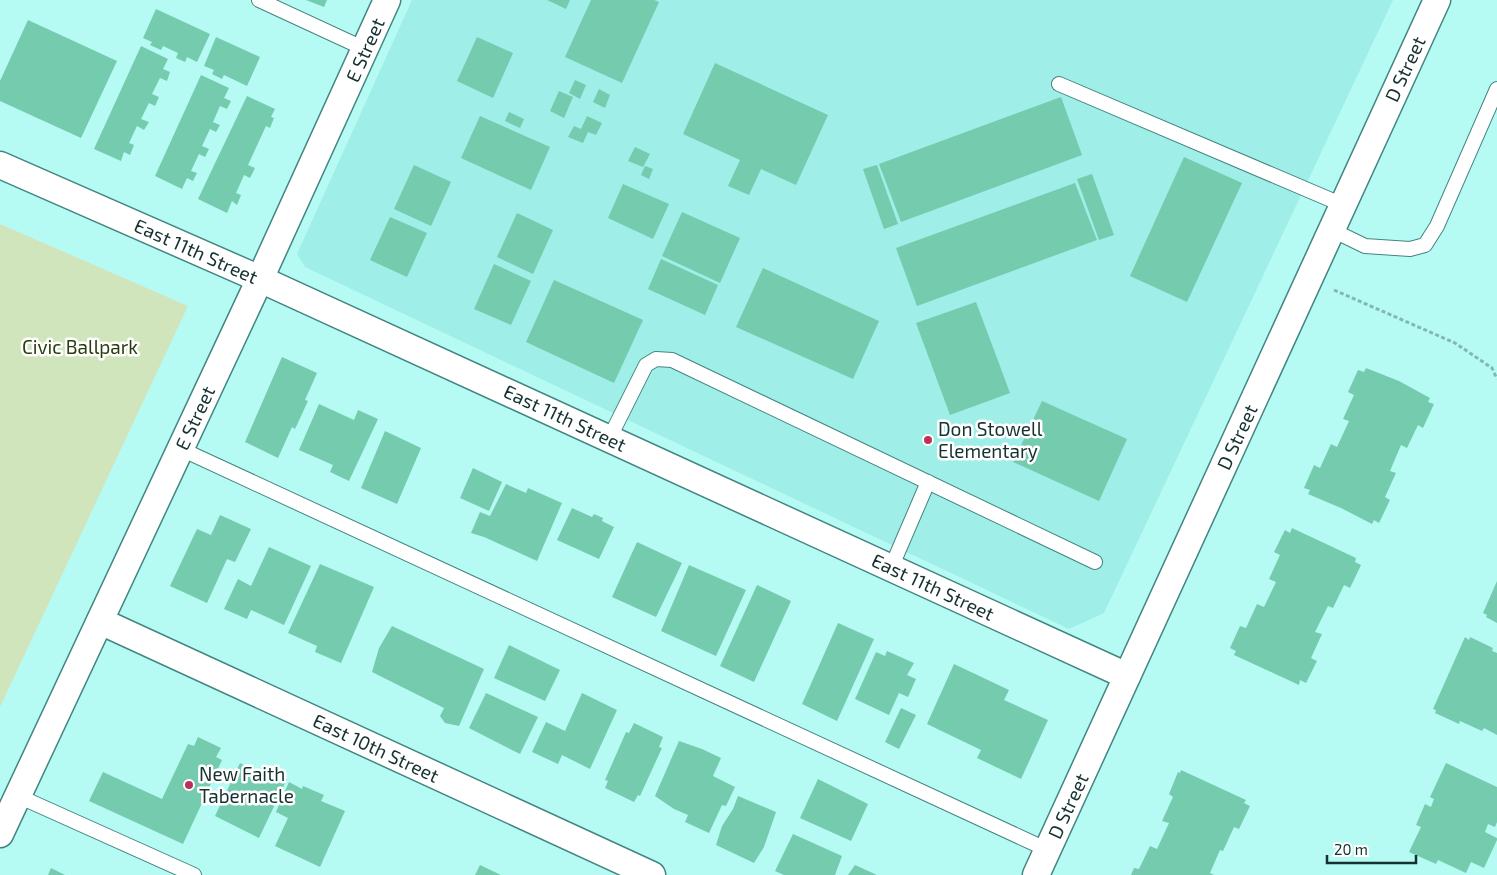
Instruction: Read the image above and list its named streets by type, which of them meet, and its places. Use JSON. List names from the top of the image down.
{
  "streets": {
    "street": [
      "E Street",
      "D Street",
      "East 11th Street",
      "East 10th Street"
    ]
  },
  "crossings": [
    ["E Street", "East 11th Street"],
    ["E Street", "East 10th Street"],
    ["D Street", "East 11th Street"]
  ],
  "parks": ["Civic Ballpark"],
  "places": ["Don Stowell Elementary", "New Faith Tabernacle"],
  "scale_bar": "20 m"
}
